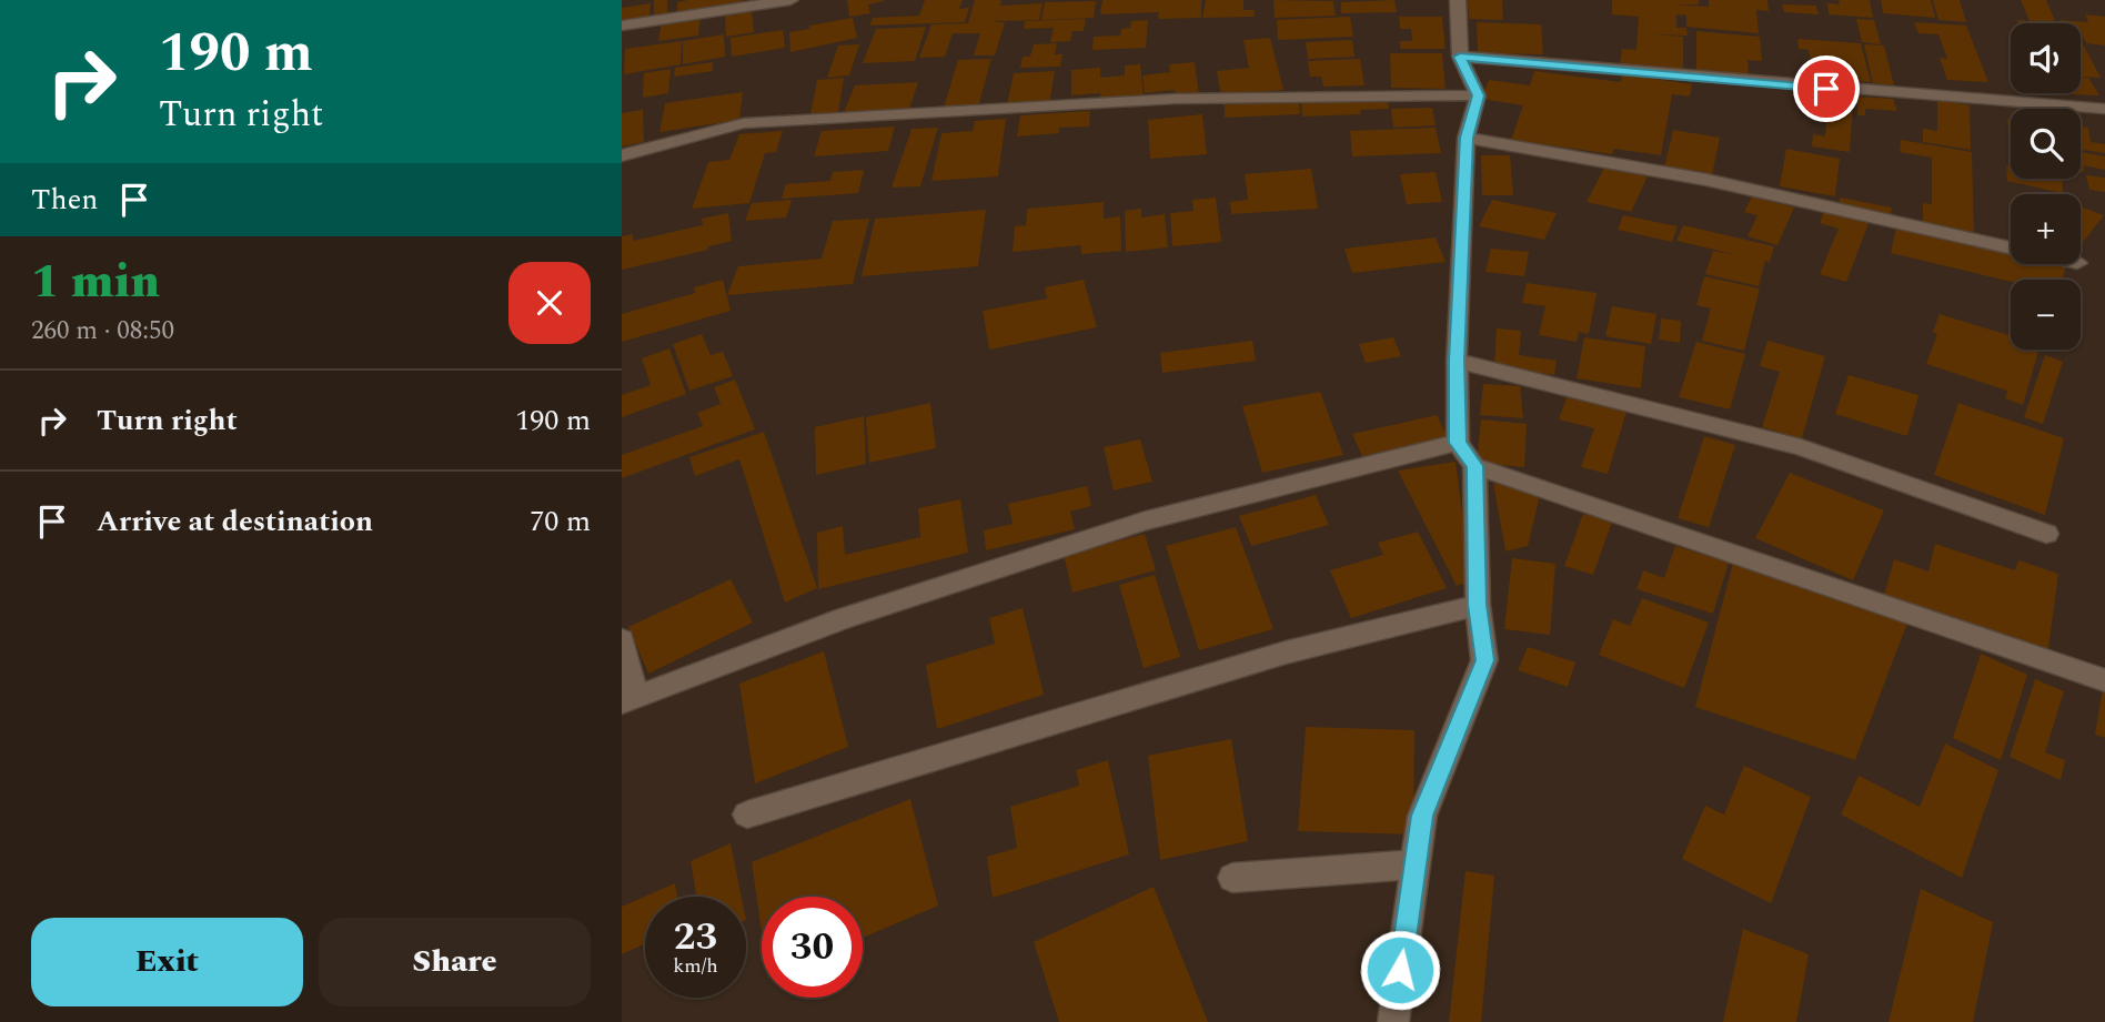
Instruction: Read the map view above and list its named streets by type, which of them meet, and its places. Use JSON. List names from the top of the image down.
{
  "page": {
    "turn": ["190 m", "Turn right"],
    "map_buttons": ["+", "−"],
    "then": "Then",
    "heading": ["1 min", "260 m · 08:50"],
    "list": [
      {
        "name": "Turn right",
        "value": "190 m"
      },
      {
        "name": "Arrive at destination",
        "value": "70 m"
      }
    ],
    "speed": "23 km/h",
    "limit": "30",
    "buttons": ["Exit", "Share"]
  }
}
